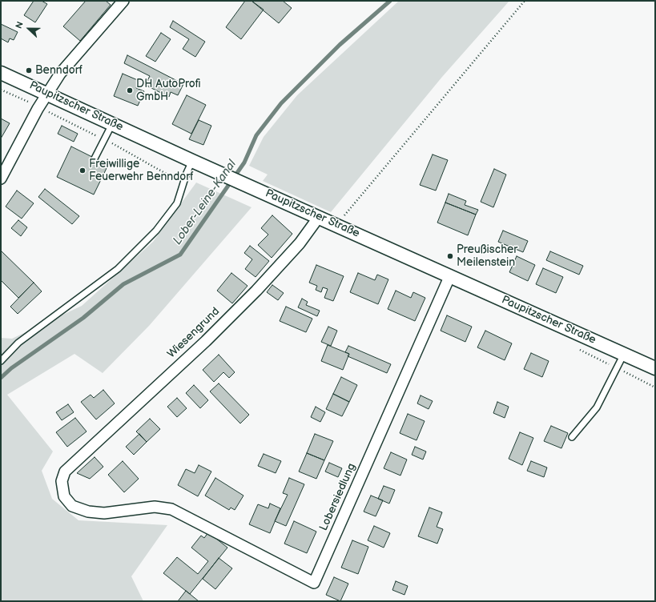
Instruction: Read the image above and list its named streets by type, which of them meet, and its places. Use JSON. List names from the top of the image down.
{
  "streets": {
    "street": ["Paupitzscher Straße", "Wiesengrund", "Lobersiedlung"]
  },
  "crossings": [
    ["Paupitzscher Straße", "Wiesengrund"],
    ["Paupitzscher Straße", "Lobersiedlung"],
    ["Wiesengrund", "Lobersiedlung"]
  ],
  "water": ["Lober-Leine-Kanal"],
  "places": [
    "Benndorf",
    "DH AutoProfi GmbH",
    "Freiwillige Feuerwehr Benndorf",
    "Preußischer Meilenstein"
  ],
  "north": "left"
}
